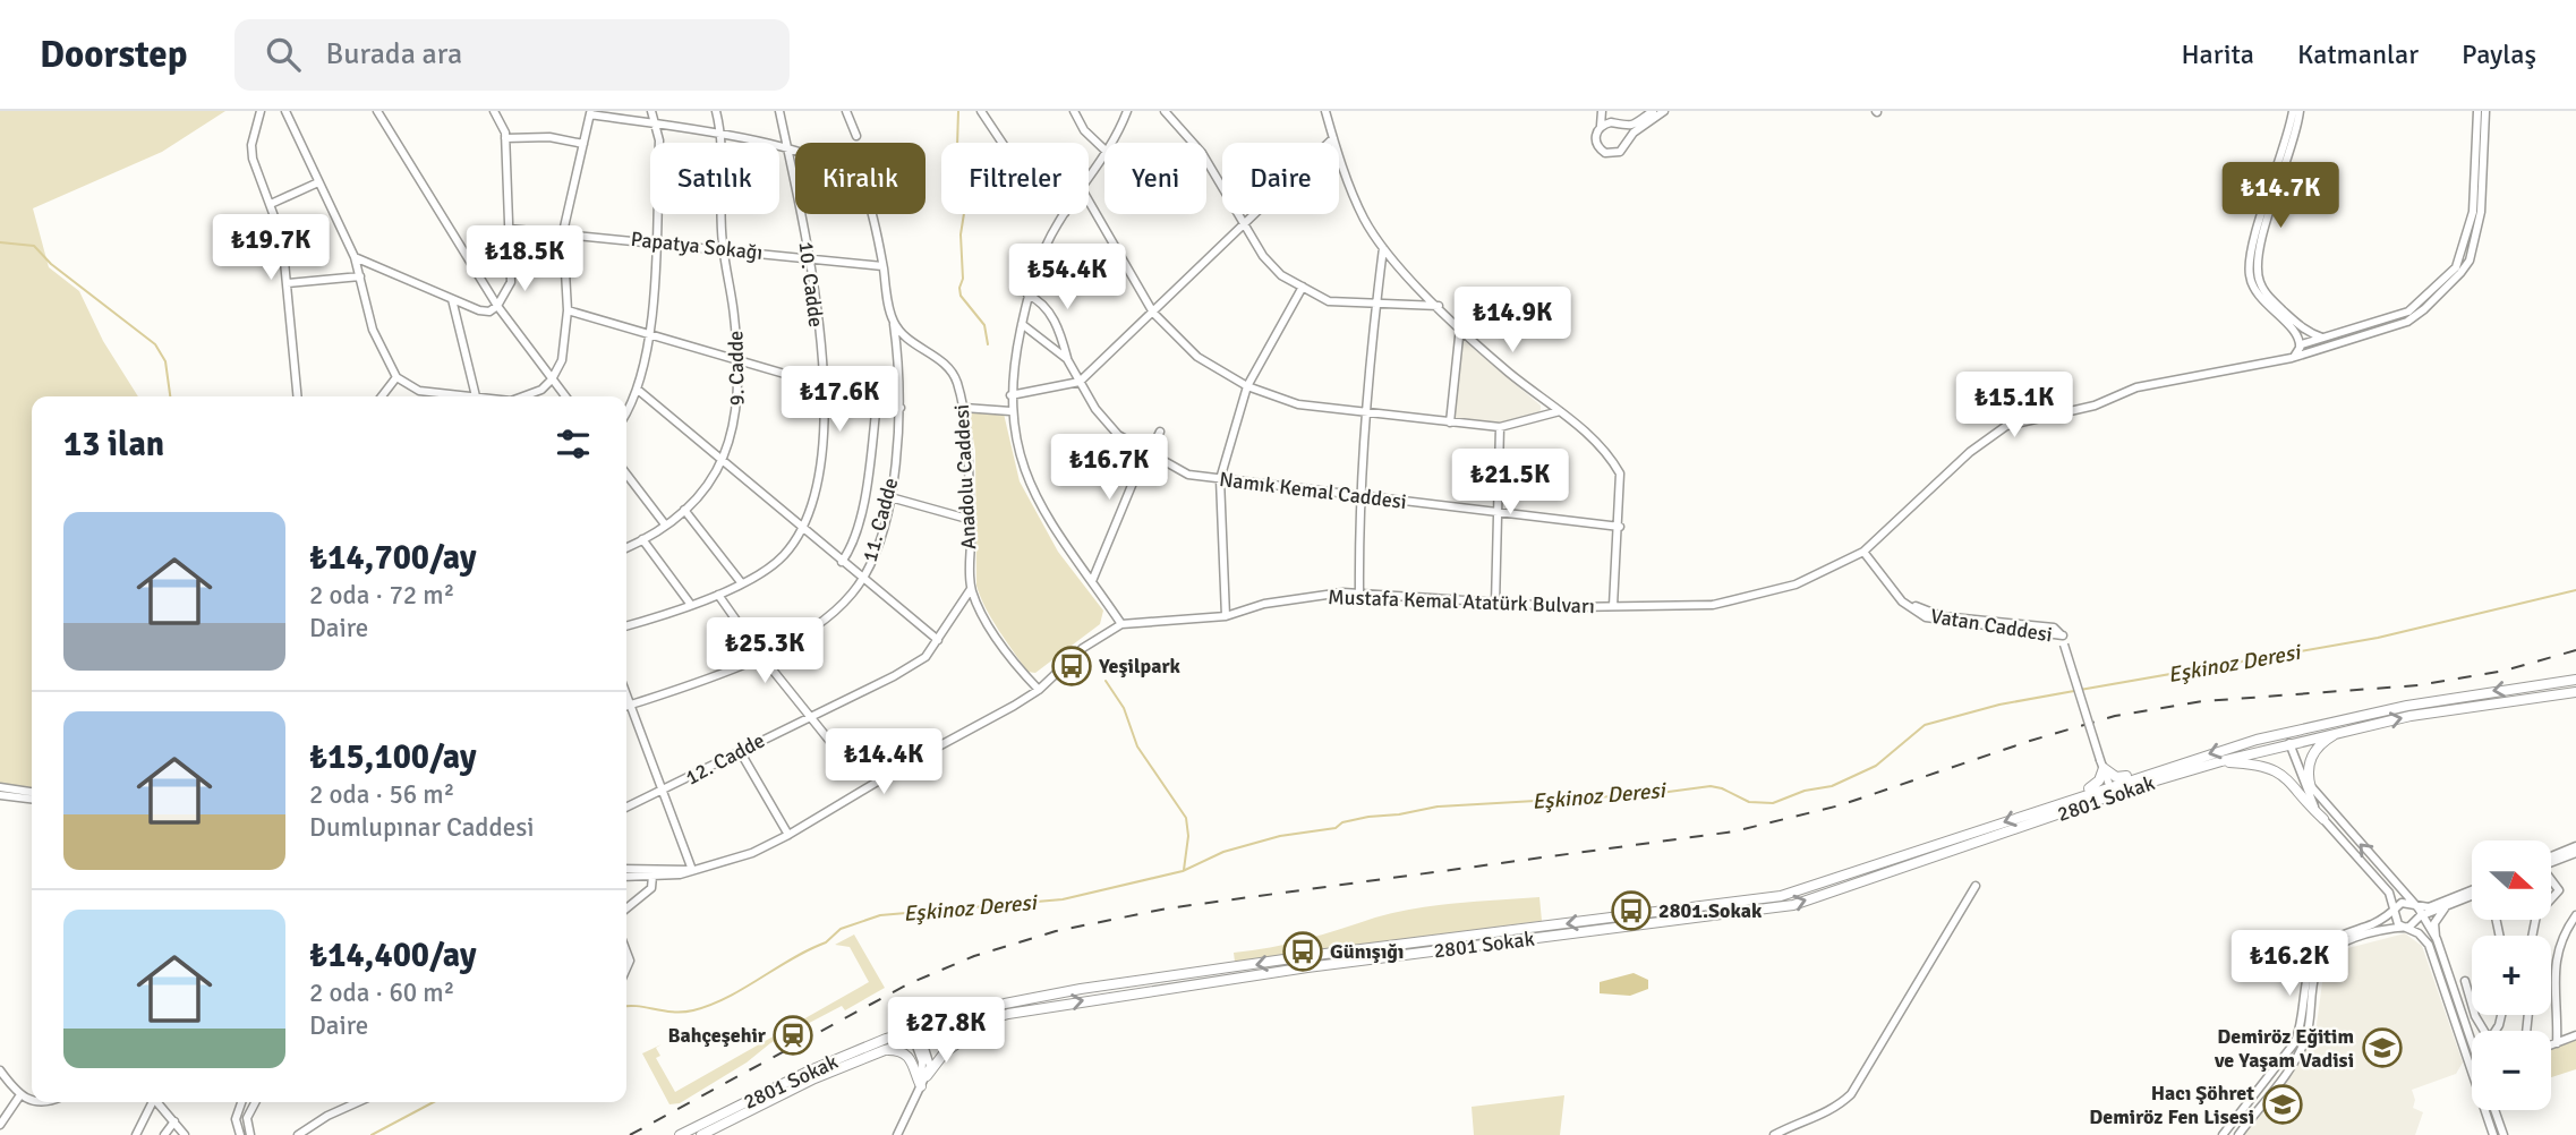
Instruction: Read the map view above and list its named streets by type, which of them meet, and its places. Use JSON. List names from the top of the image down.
{
  "streets": {
    "main road": ["2801 Sokak"],
    "street": [
      "Papatya Sokağı",
      "10. Cadde",
      "9. Cadde",
      "Anadolu Caddesi",
      "Namık Kemal Caddesi",
      "11. Cadde",
      "Mustafa Kemal Atatürk Bulvarı",
      "Vatan Caddesi",
      "12. Cadde"
    ]
  },
  "crossings": [
    ["Papatya Sokağı", "10. Cadde"],
    ["Papatya Sokağı", "9. Cadde"],
    ["Anadolu Caddesi", "11. Cadde"],
    ["Anadolu Caddesi", "Mustafa Kemal Atatürk Bulvarı"],
    ["Anadolu Caddesi", "12. Cadde"],
    ["Mustafa Kemal Atatürk Bulvarı", "Vatan Caddesi"]
  ],
  "water": ["Eşkinoz Deresi"],
  "places": {
    "bus stop": ["Yeşilpark", "2801.Sokak", "Günışığı"],
    "station": ["Bahçeşehir"],
    "school or university": ["Demiröz Eğitim ve Yaşam Vadisi", "Hacı Şöhret Demiröz Fen Lisesi"]
  },
  "north": "right",
  "page": {
    "header": "Doorstep",
    "search": "Burada ara",
    "nav": ["Harita", "Katmanlar", "Paylaş"],
    "chip": [
      "Satılık",
      "Kiralık",
      "Filtreler",
      "Yeni",
      "Daire"
    ],
    "price": [
      "₺14.7K",
      "₺19.7K",
      "₺18.5K",
      "₺54.4K",
      "₺14.9K",
      "₺17.6K",
      "₺15.1K",
      "₺16.7K",
      "₺21.5K",
      "₺25.3K",
      "₺14.4K",
      "₺16.2K",
      "₺27.8K"
    ],
    "heading": "13 ilan",
    "list": [
      {
        "name": "₺14,700/ay",
        "note": "2 oda · 72 m² · Daire"
      },
      {
        "name": "₺15,100/ay",
        "note": "2 oda · 56 m² · Dumlupınar Caddesi"
      },
      {
        "name": "₺14,400/ay",
        "note": "2 oda · 60 m² · Daire"
      }
    ],
    "map_buttons": ["+", "−"]
  }
}
